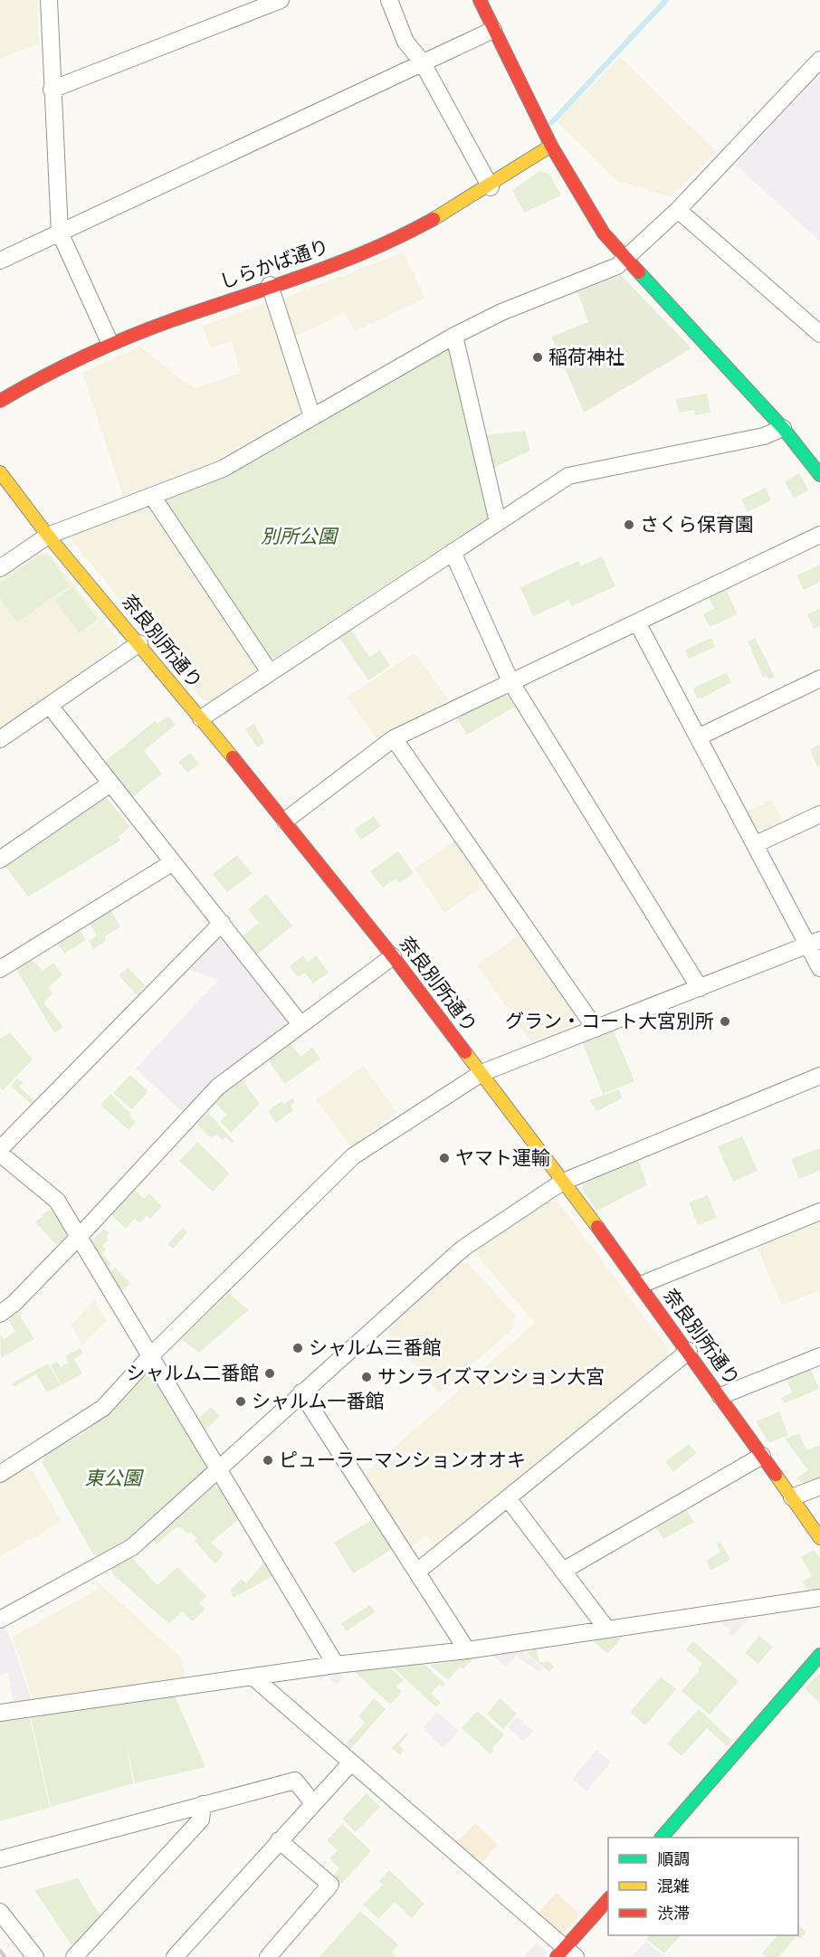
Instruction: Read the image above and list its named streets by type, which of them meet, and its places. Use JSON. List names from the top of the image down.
{
  "streets": {
    "street": ["しらかば通り", "奈良別所通り"]
  },
  "parks": ["別所公園", "東公園"],
  "places": [
    "稲荷神社",
    "さくら保育園",
    "グラン・コート大宮別所",
    "ヤマト運輸",
    "シャルム三番館",
    "シャルム二番館",
    "サンライズマンション大宮",
    "シャルム一番館",
    "ピューラーマンションオオキ"
  ],
  "legend": ["順調", "混雑", "渋滞"]
}
